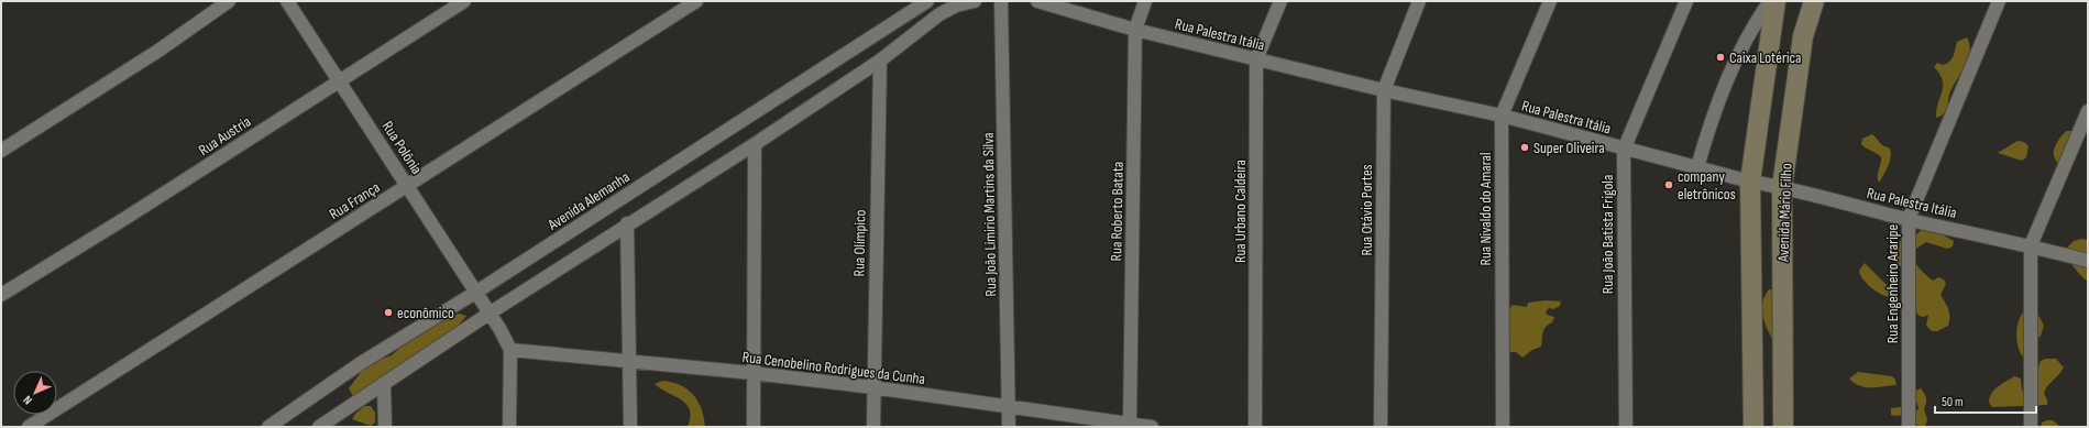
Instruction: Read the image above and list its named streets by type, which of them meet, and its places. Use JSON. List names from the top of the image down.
{
  "streets": {
    "main road": ["Avenida Mário Filho"],
    "street": [
      "Rua Palestra Itália",
      "Rua Austria",
      "Rua Polônia",
      "Rua França",
      "Avenida Alemanha",
      "Rua Nivaldo do Amaral",
      "Rua Otávio Portes",
      "Rua Roberto Batata",
      "Rua Urbano Caldeira",
      "Rua João Limirio Martins da Silva",
      "Rua João Batista Frigola",
      "Rua Olímpico",
      "Rua Engenheiro Araripe",
      "Rua Cenobelino Rodrigues da Cunha"
    ]
  },
  "crossings": [
    ["Rua Palestra Itália", "Rua Nivaldo do Amaral"],
    ["Rua Palestra Itália", "Rua Otávio Portes"],
    ["Rua Palestra Itália", "Rua Roberto Batata"],
    ["Rua Palestra Itália", "Rua Urbano Caldeira"],
    ["Rua Palestra Itália", "Avenida Mário Filho"],
    ["Rua Palestra Itália", "Rua João Batista Frigola"],
    ["Rua Palestra Itália", "Rua Engenheiro Araripe"],
    ["Rua Austria", "Rua Polônia"],
    ["Rua Polônia", "Rua França"],
    ["Rua Polônia", "Avenida Alemanha"],
    ["Rua Polônia", "Rua Cenobelino Rodrigues da Cunha"],
    ["Rua Roberto Batata", "Rua Cenobelino Rodrigues da Cunha"],
    ["Rua João Limirio Martins da Silva", "Rua Cenobelino Rodrigues da Cunha"],
    ["Rua Olímpico", "Rua Cenobelino Rodrigues da Cunha"]
  ],
  "places": [
    "Caixa Lotérica",
    "Super Oliveira",
    "company eletrônicos",
    "econômico"
  ],
  "scale_bar": "50 m",
  "north": "bottom left"
}
